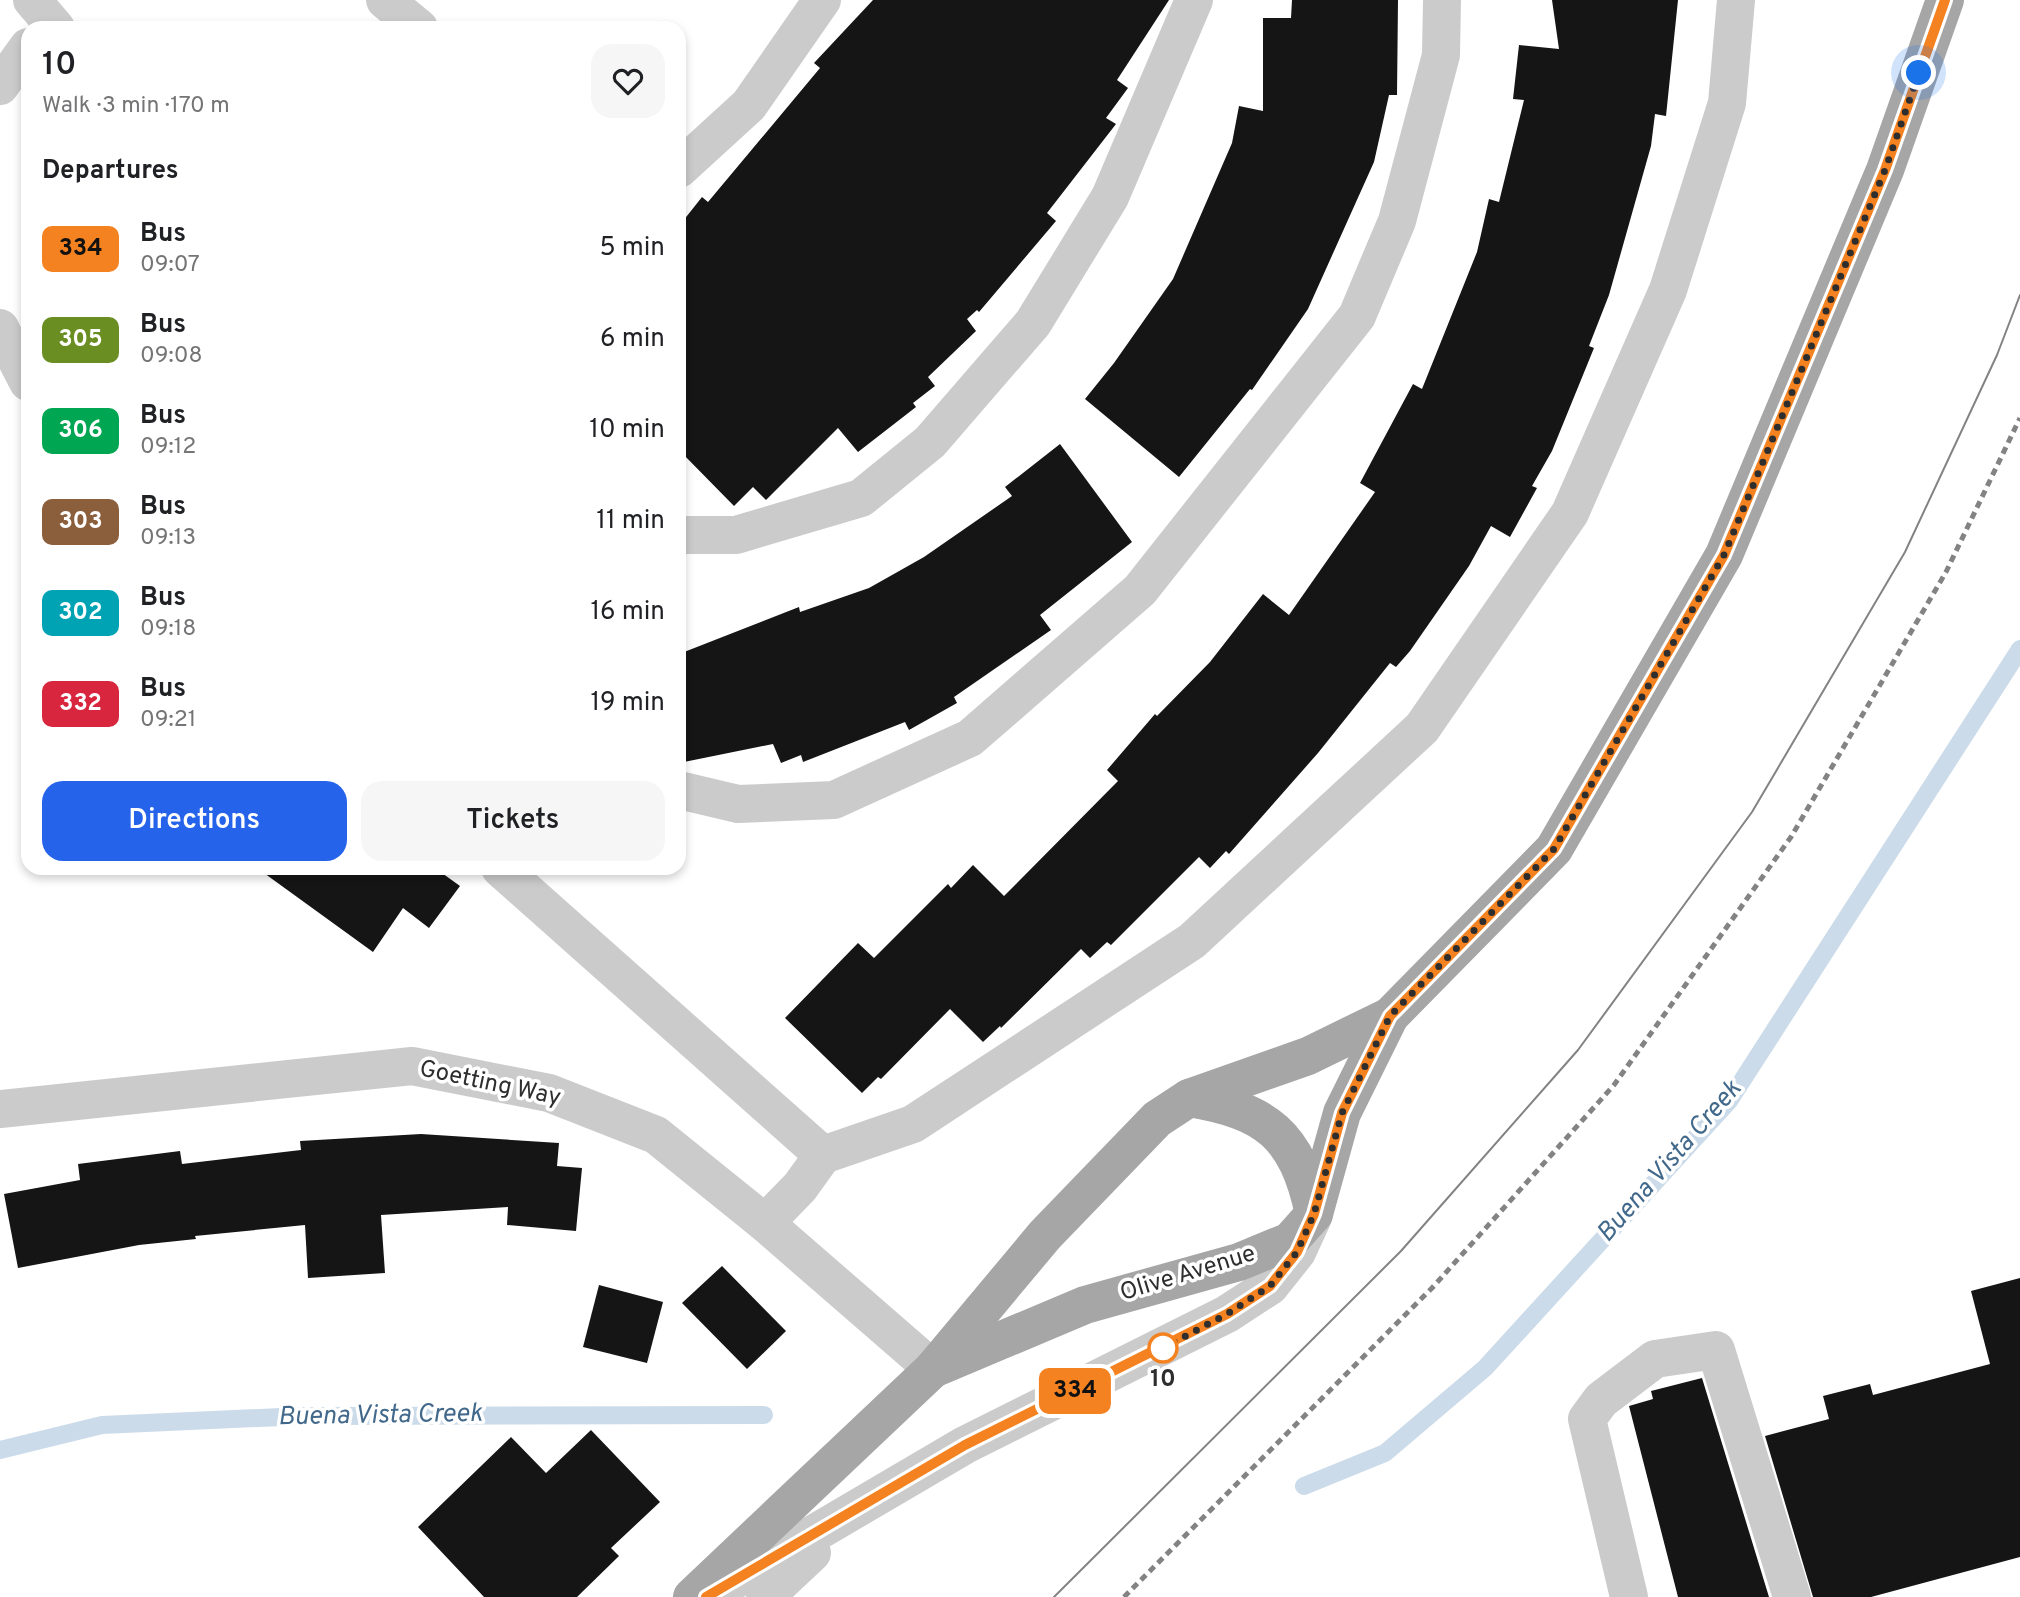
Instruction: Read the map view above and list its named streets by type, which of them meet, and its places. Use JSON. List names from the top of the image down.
{
  "streets": {
    "main road": ["Olive Avenue"],
    "street": ["Goetting Way"]
  },
  "crossings": [
    ["Goetting Way", "Olive Avenue"]
  ],
  "water": ["Buena Vista Creek"],
  "places": ["10"],
  "lines": ["bus line 334"],
  "page": {
    "on_map": "334",
    "heading": [
      ["10", "Walk · 3 min · 170 m"],
      "Departures"
    ],
    "list": [
      {
        "mark": "334",
        "name": "Bus",
        "note": "09:07",
        "value": "5 min"
      },
      {
        "mark": "305",
        "name": "Bus",
        "note": "09:08",
        "value": "6 min"
      },
      {
        "mark": "306",
        "name": "Bus",
        "note": "09:12",
        "value": "10 min"
      },
      {
        "mark": "303",
        "name": "Bus",
        "note": "09:13",
        "value": "11 min"
      },
      {
        "mark": "302",
        "name": "Bus",
        "note": "09:18",
        "value": "16 min"
      },
      {
        "mark": "332",
        "name": "Bus",
        "note": "09:21",
        "value": "19 min"
      }
    ],
    "buttons": ["Directions", "Tickets"]
  }
}
